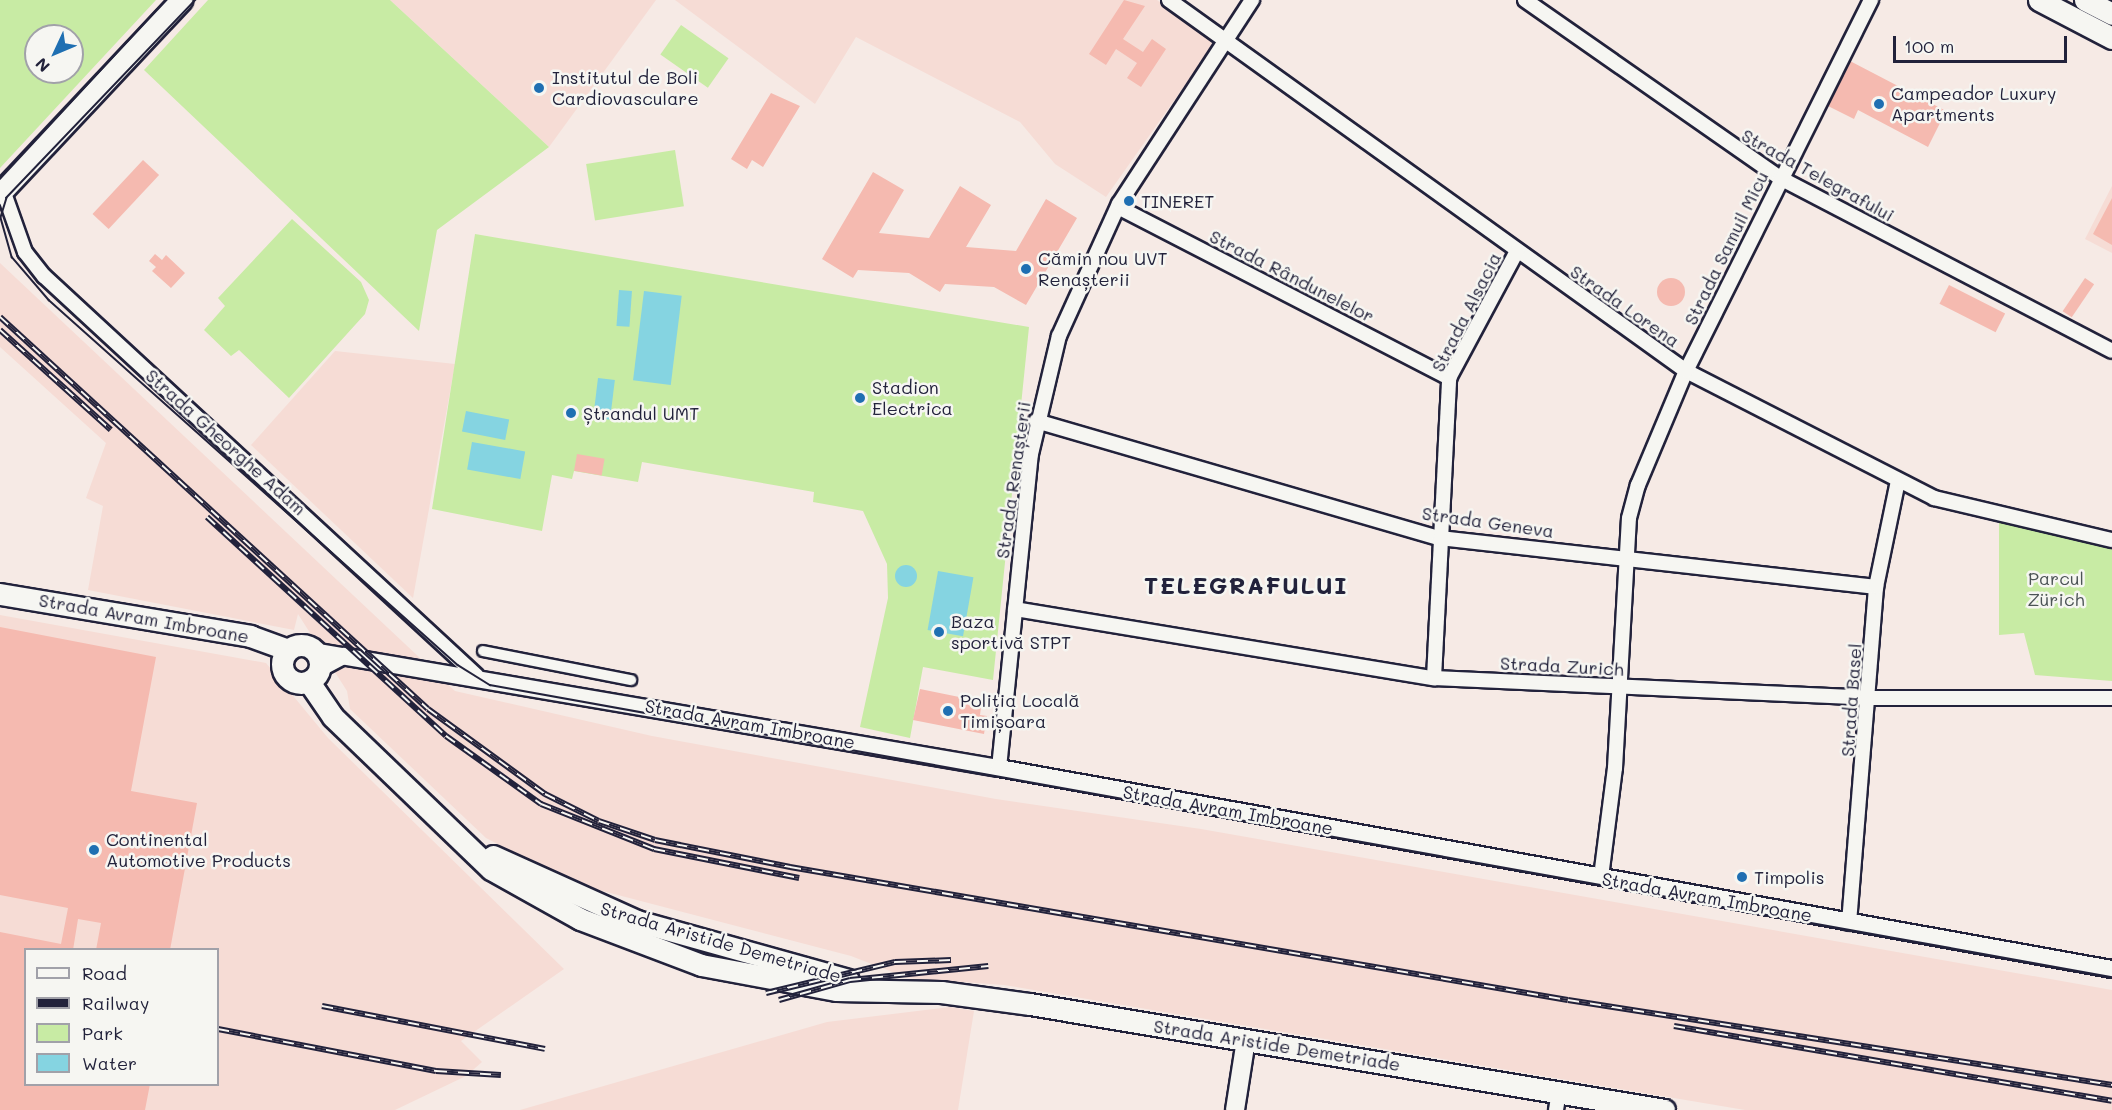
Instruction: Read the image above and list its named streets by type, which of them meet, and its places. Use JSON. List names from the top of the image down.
{
  "streets": {
    "main road": ["Strada Gheorghe Adam", "Strada Avram Imbroane", "Strada Aristide Demetriade"],
    "street": [
      "Strada Telegrafului",
      "Strada Samuil Micu",
      "Strada Rândunelelor",
      "Strada Lorena",
      "Strada Alsacia",
      "Strada Renașterii",
      "Strada Geneva",
      "Strada Zurich",
      "Strada Basel"
    ]
  },
  "crossings": [
    ["Strada Telegrafului", "Strada Samuil Micu"],
    ["Strada Samuil Micu", "Strada Lorena"],
    ["Strada Samuil Micu", "Strada Geneva"],
    ["Strada Samuil Micu", "Strada Avram Imbroane"],
    ["Strada Samuil Micu", "Strada Zurich"],
    ["Strada Rândunelelor", "Strada Alsacia"],
    ["Strada Rândunelelor", "Strada Renașterii"],
    ["Strada Lorena", "Strada Alsacia"],
    ["Strada Lorena", "Strada Renașterii"],
    ["Strada Lorena", "Strada Basel"],
    ["Strada Alsacia", "Strada Geneva"],
    ["Strada Alsacia", "Strada Zurich"],
    ["Strada Gheorghe Adam", "Strada Avram Imbroane"],
    ["Strada Renașterii", "Strada Geneva"],
    ["Strada Renașterii", "Strada Avram Imbroane"],
    ["Strada Renașterii", "Strada Zurich"],
    ["Strada Geneva", "Strada Basel"],
    ["Strada Avram Imbroane", "Strada Basel"],
    ["Strada Avram Imbroane", "Strada Aristide Demetriade"],
    ["Strada Zurich", "Strada Basel"]
  ],
  "districts": ["TELEGRAFULUI"],
  "parks": ["Parcul Zürich"],
  "places": [
    "Institutul de Boli Cardiovasculare",
    "Campeador Luxury Apartments",
    "TINERET",
    "Cămin nou UVT Renașterii",
    "Stadion Electrica",
    "Ștrandul UMT",
    "Baza sportivă STPT",
    "Poliția Locală Timișoara",
    "Continental Automotive Products",
    "Timpolis"
  ],
  "legend": [
    "Road",
    "Railway",
    "Park",
    "Water"
  ],
  "scale_bar": "100 m",
  "north": "bottom left"
}
